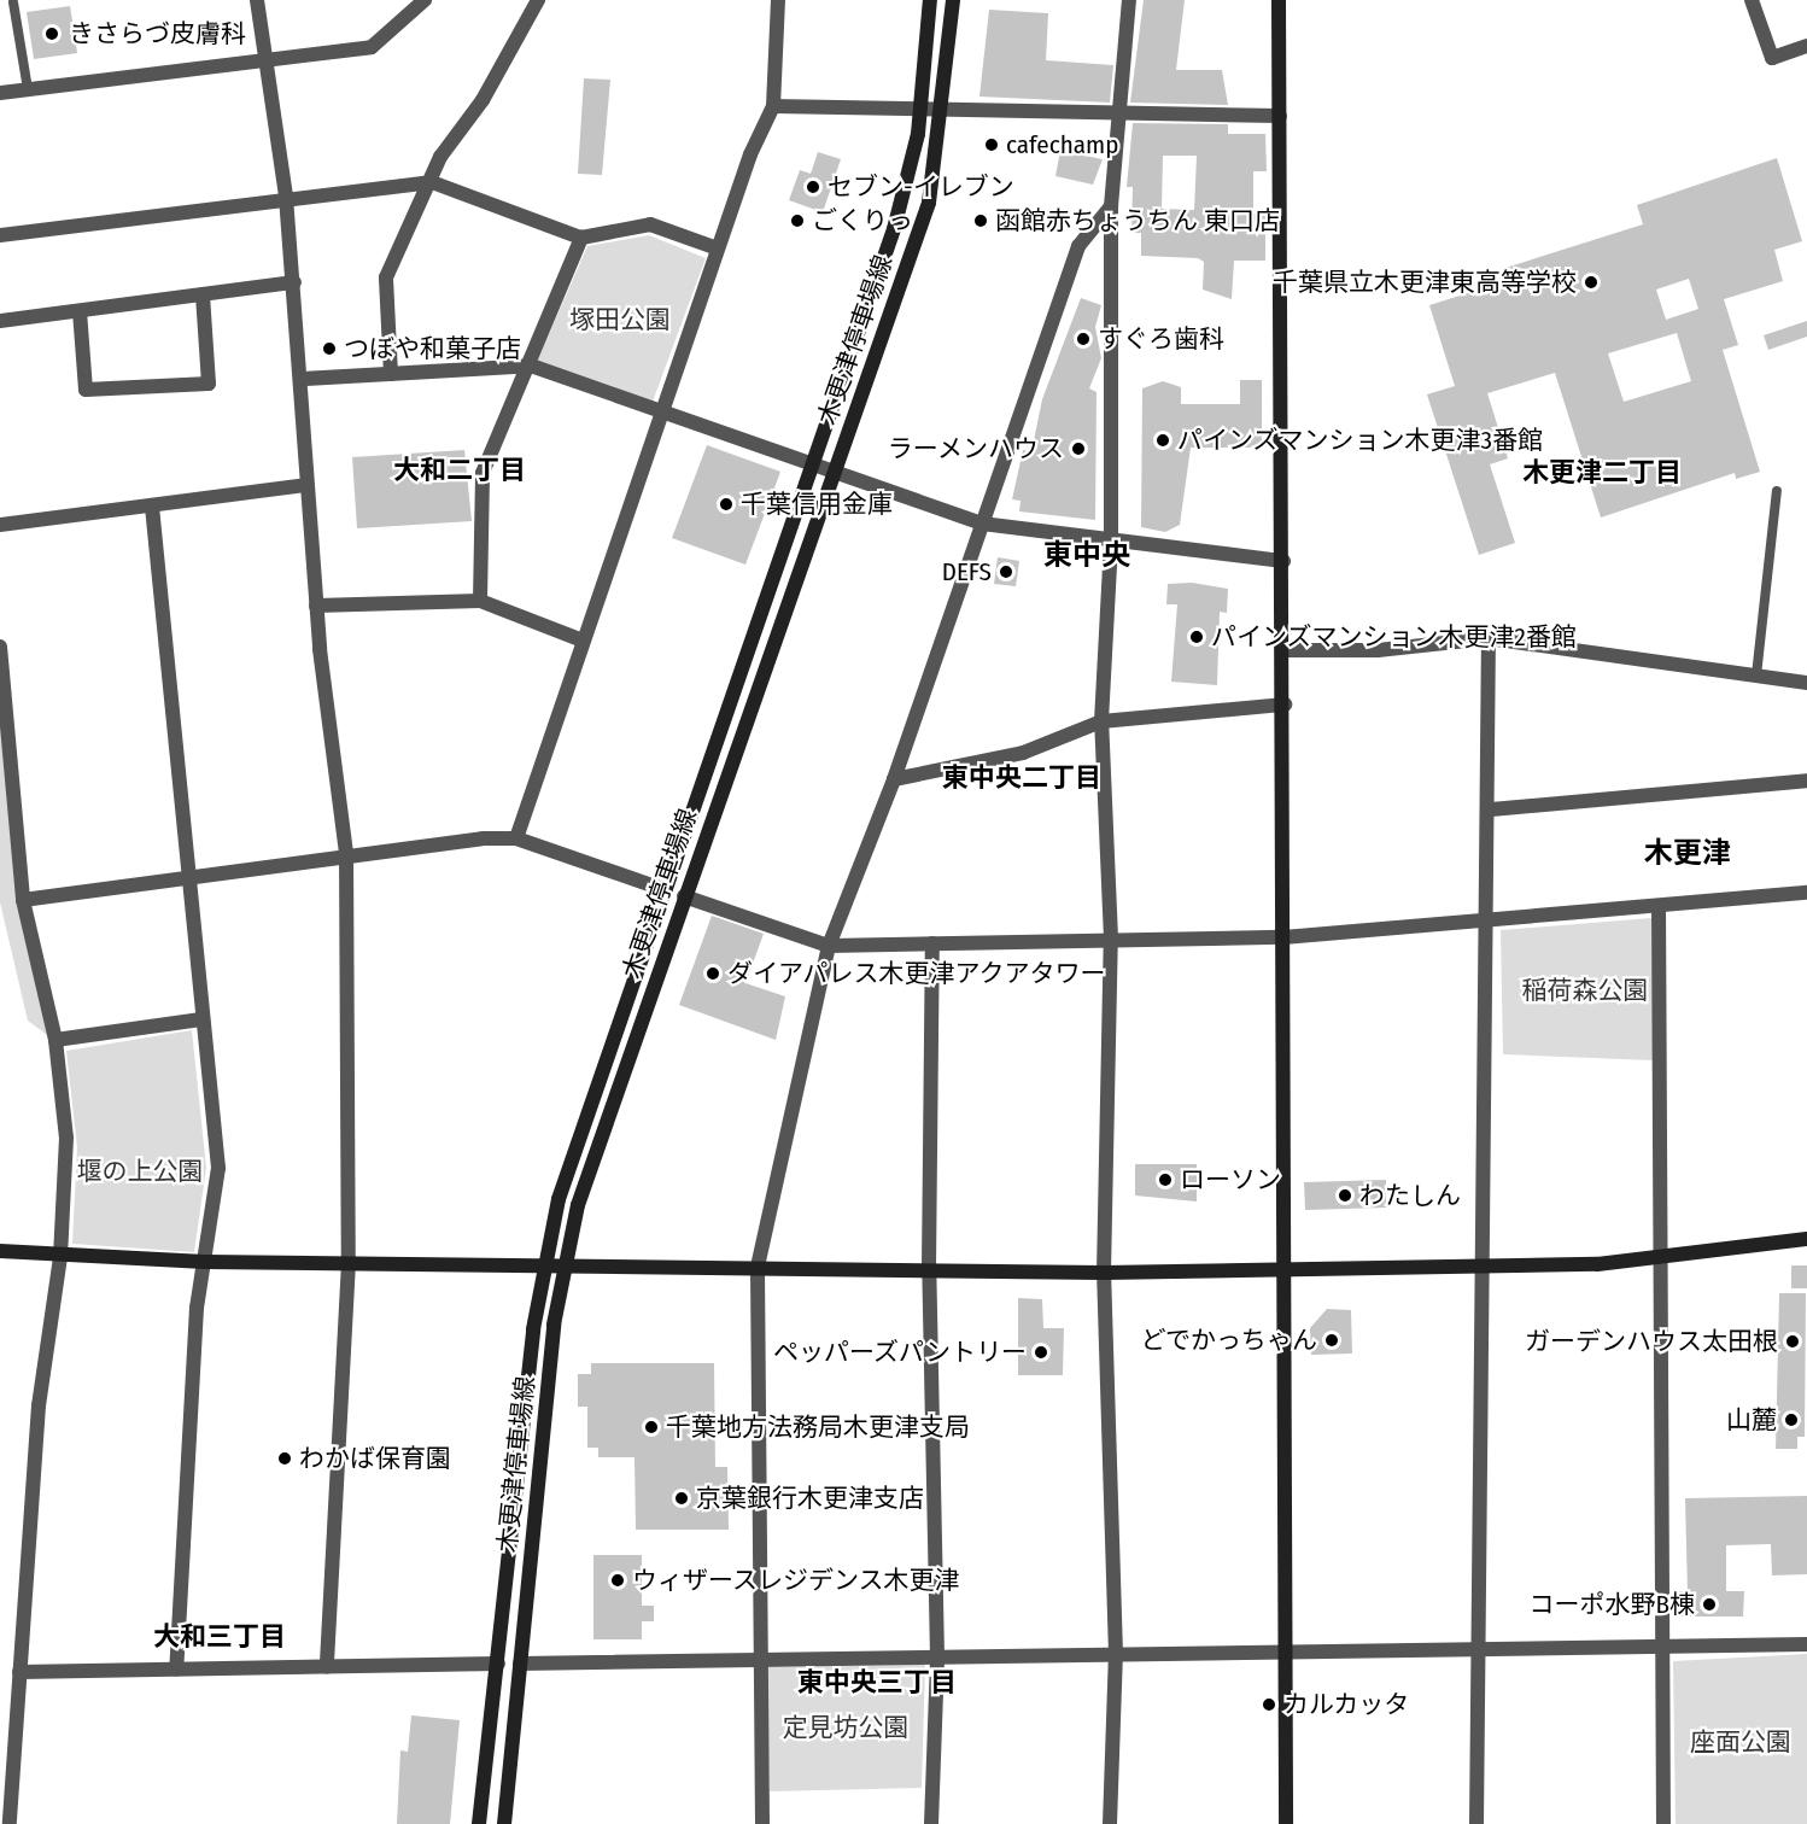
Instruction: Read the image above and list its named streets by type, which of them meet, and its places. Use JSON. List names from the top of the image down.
{
  "streets": {
    "main road": ["木更津停車場線"]
  },
  "districts": [
    "大和二丁目",
    "木更津二丁目",
    "東中央",
    "東中央二丁目",
    "木更津",
    "大和三丁目",
    "東中央三丁目"
  ],
  "parks": [
    "塚田公園",
    "稲荷森公園",
    "堰の上公園",
    "定見坊公園",
    "座面公園"
  ],
  "places": [
    "きさらづ皮膚科",
    "cafechamp",
    "セブン-イレブン",
    "ごくりっ",
    "函館赤ちょうちん 東口店",
    "千葉県立木更津東高等学校",
    "すぐろ歯科",
    "つぼや和菓子店",
    "パインズマンション木更津3番館",
    "ラーメンハウス",
    "千葉信用金庫",
    "DEFS",
    "パインズマンション木更津2番館",
    "ダイアパレス木更津アクアタワー",
    "ローソン",
    "わたしん",
    "どでかっちゃん",
    "ガーデンハウス太田根",
    "ペッパーズパントリー",
    "山麓",
    "千葉地方法務局木更津支局",
    "わかば保育園",
    "京葉銀行木更津支店",
    "ウィザースレジデンス木更津",
    "コーポ水野B棟",
    "カルカッタ"
  ]
}
